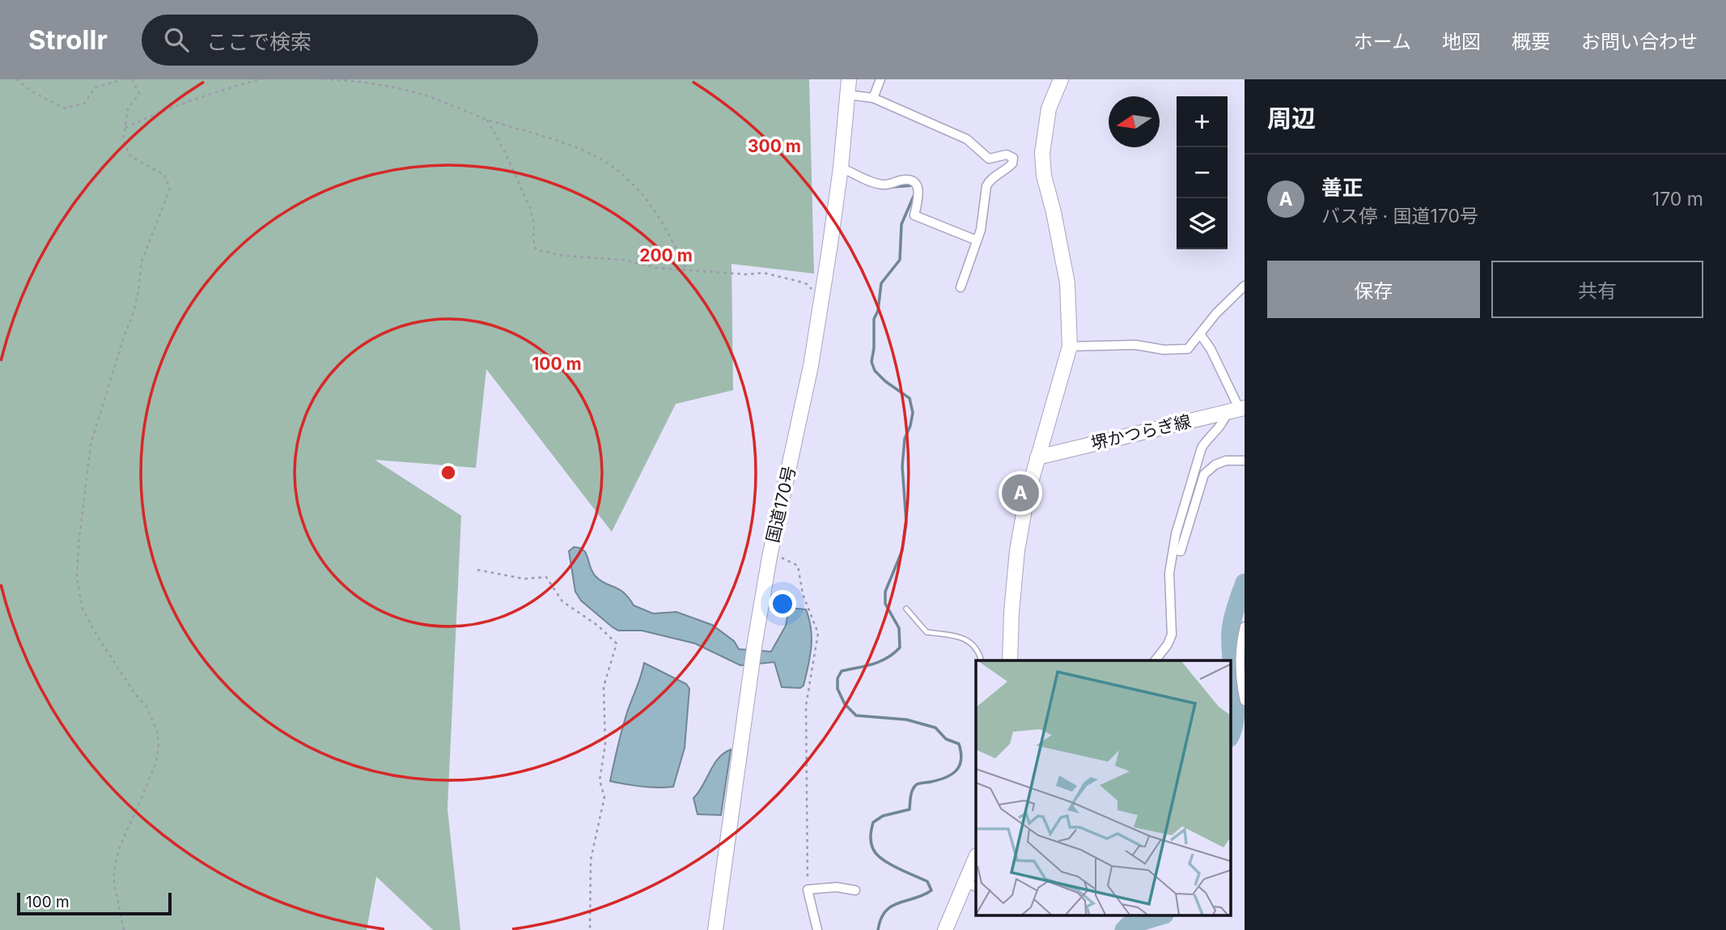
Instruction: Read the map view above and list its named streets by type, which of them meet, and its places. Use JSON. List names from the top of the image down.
{
  "streets": {
    "main road": ["堺かつらぎ線", "国道170号"]
  },
  "scale_bar": "100 m",
  "north": "left",
  "page": {
    "header": "Strollr",
    "search": "ここで検索",
    "nav": [
      "ホーム",
      "地図",
      "概要",
      "お問い合わせ"
    ],
    "heading": "周辺",
    "map_buttons": ["+", "−"],
    "list": [
      {
        "mark": "A",
        "name": "善正",
        "note": "バス停 · 国道170号",
        "value": "170 m"
      }
    ],
    "buttons": ["保存", "共有"],
    "pins": "A",
    "scale": "100 m"
  },
  "rings": ["300 m", "200 m", "100 m"]
}
